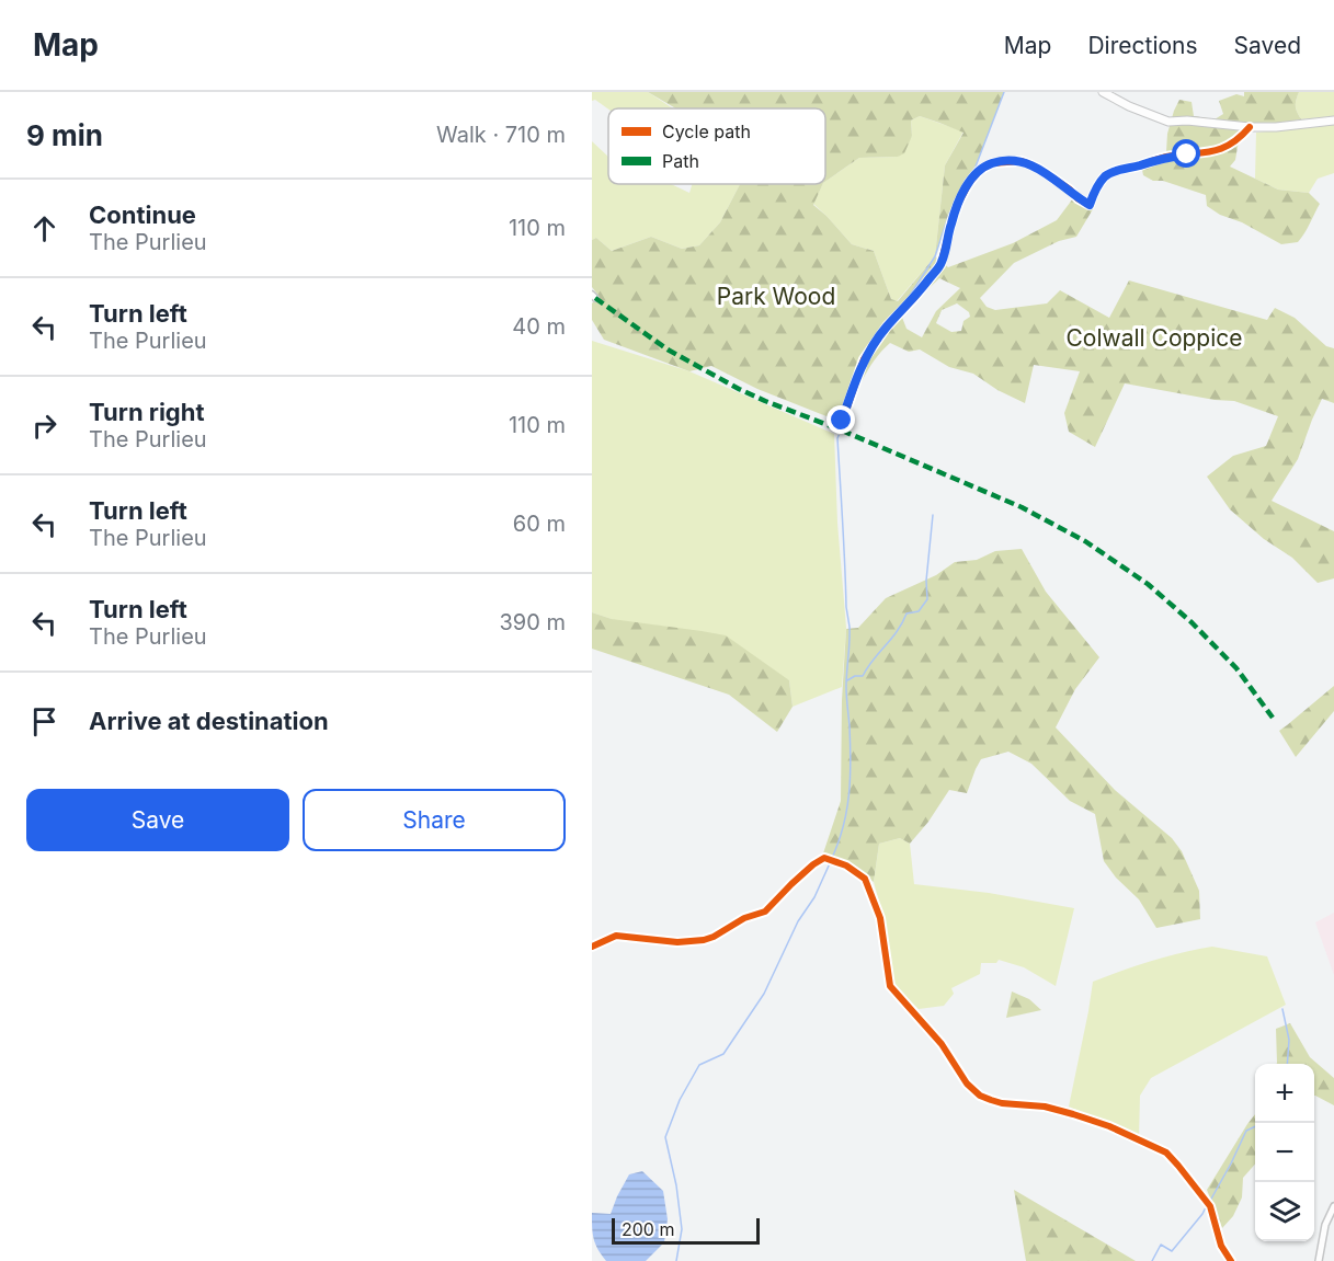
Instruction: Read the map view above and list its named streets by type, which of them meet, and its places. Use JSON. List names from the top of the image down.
{
  "parks": ["Park Wood", "Colwall Coppice"],
  "legend": ["Cycle path", "Path"],
  "scale_bar": "200 m",
  "page": {
    "header": "Map",
    "nav": ["Map", "Directions", "Saved"],
    "heading": ["9 min", "Walk · 710 m"],
    "list": [
      ["Continue", "The Purlieu", "110 m"],
      ["Turn left", "The Purlieu", "40 m"],
      ["Turn right", "The Purlieu", "110 m"],
      ["Turn left", "The Purlieu", "60 m"],
      ["Turn left", "The Purlieu", "390 m"],
      "Arrive at destination"
    ],
    "buttons": ["Save", "Share"],
    "map_buttons": ["+", "−"],
    "scale": "200 m"
  }
}
